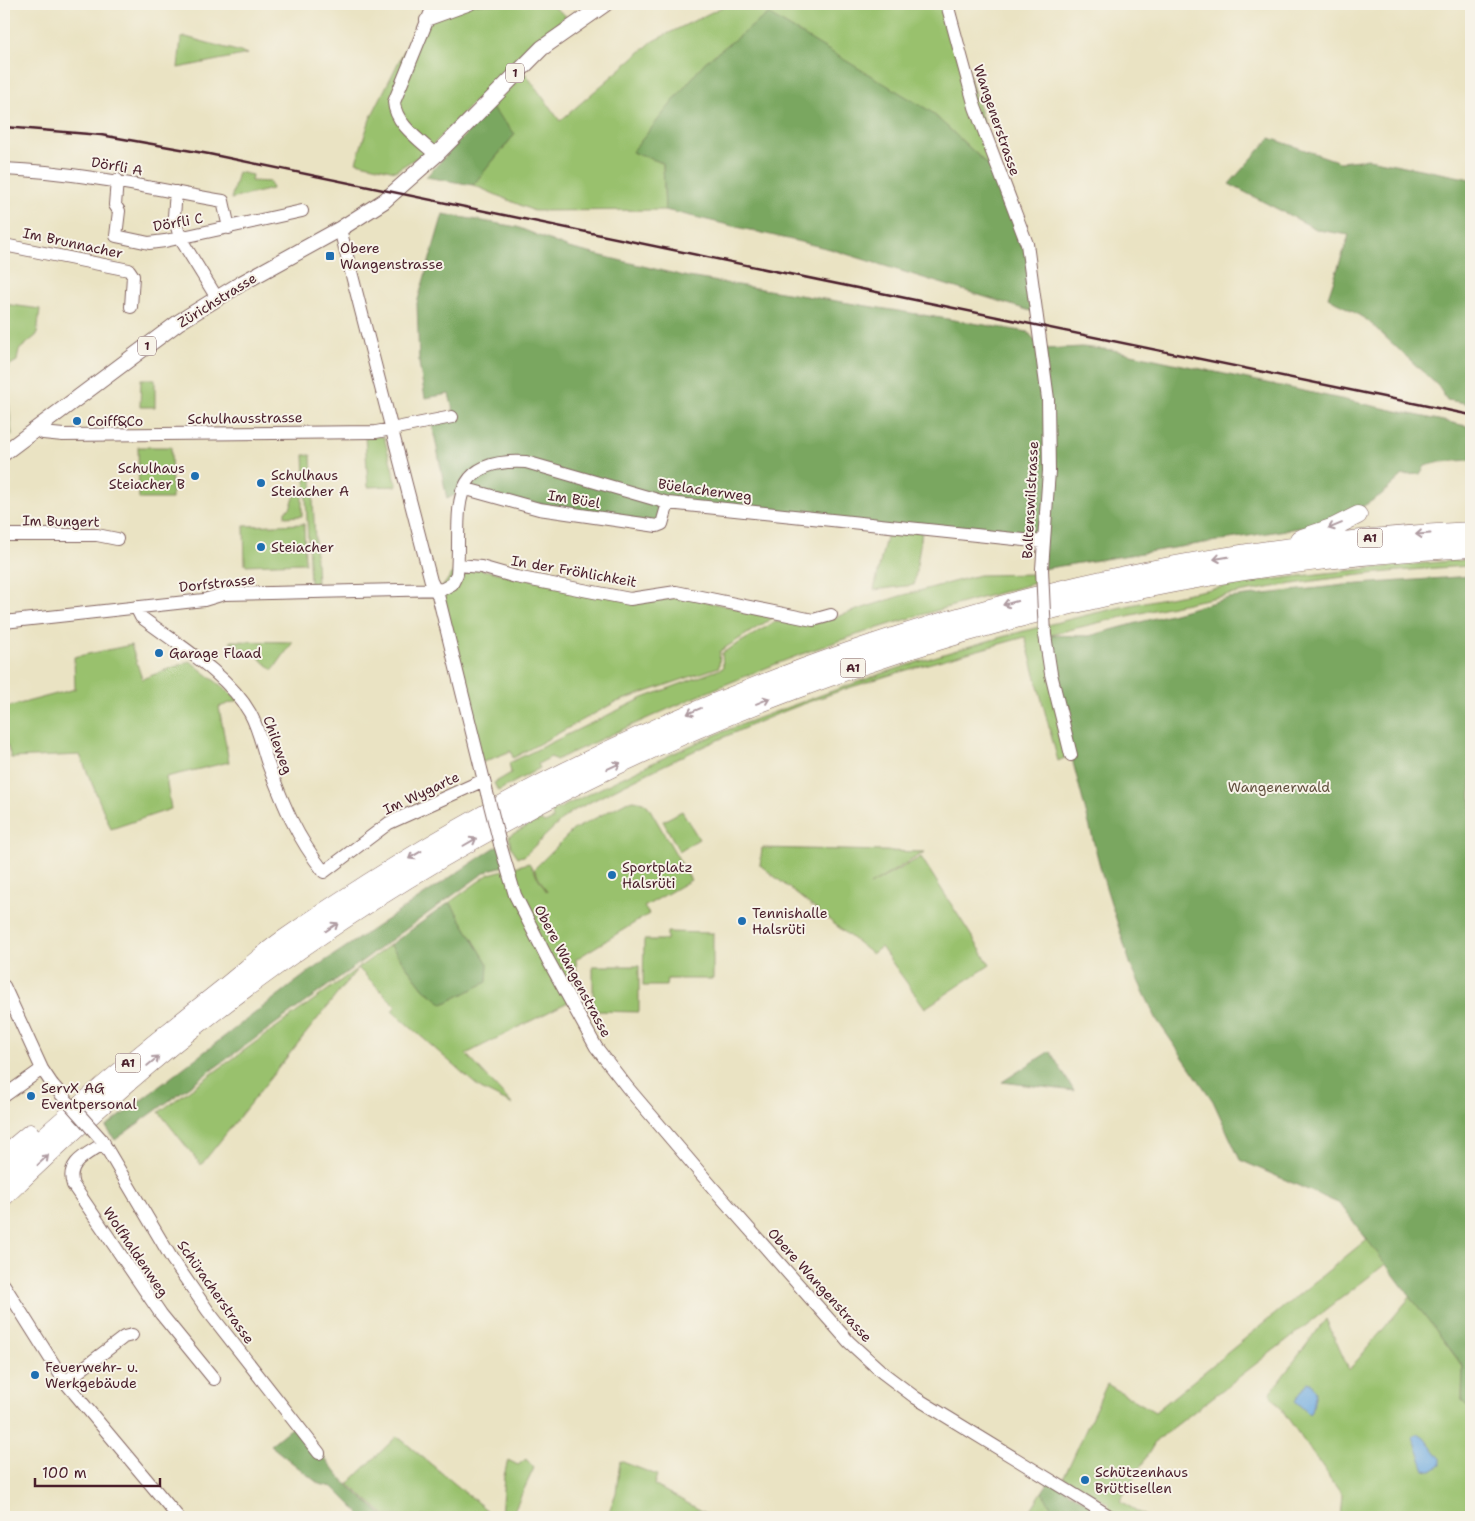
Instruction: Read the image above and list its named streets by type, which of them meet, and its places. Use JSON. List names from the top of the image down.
{
  "streets": {
    "highway": ["A1"],
    "main road": ["1", "Zürichstrasse"],
    "street": [
      "Wangenerstrasse",
      "Dörfli A",
      "Dörfli C",
      "Im Brunnacher",
      "Schulhausstrasse",
      "Büelacherweg",
      "Im Büel",
      "Baltenswilstrasse",
      "Im Bungert",
      "In der Fröhlichkeit",
      "Dorfstrasse",
      "Chileweg",
      "Im Wygarte",
      "Obere Wangenstrasse",
      "Wolfhaldenweg",
      "Schüracherstrasse"
    ]
  },
  "crossings": [
    ["1", "Zürichstrasse"],
    ["Wangenerstrasse", "Baltenswilstrasse"],
    ["Dörfli A", "Dörfli C"],
    ["Zürichstrasse", "Schulhausstrasse"],
    ["Zürichstrasse", "Obere Wangenstrasse"],
    ["Schulhausstrasse", "Obere Wangenstrasse"],
    ["Büelacherweg", "Im Büel"],
    ["Büelacherweg", "Baltenswilstrasse"],
    ["Dorfstrasse", "Chileweg"],
    ["Dorfstrasse", "Obere Wangenstrasse"],
    ["Chileweg", "Im Wygarte"],
    ["Im Wygarte", "Obere Wangenstrasse"],
    ["Wolfhaldenweg", "Schüracherstrasse"]
  ],
  "parks": ["Wangenerwald"],
  "places": {
    "transit": ["Obere Wangenstrasse"],
    "other": [
      "Coiff&Co",
      "Schulhaus Steiacher B",
      "Schulhaus Steiacher A",
      "Steiacher",
      "Garage Flaad",
      "Sportplatz Halsrüti",
      "Tennishalle Halsrüti",
      "ServX AG Eventpersonal",
      "Feuerwehr- u. Werkgebäude",
      "Schützenhaus Brüttisellen"
    ]
  },
  "scale_bar": "100 m"
}
